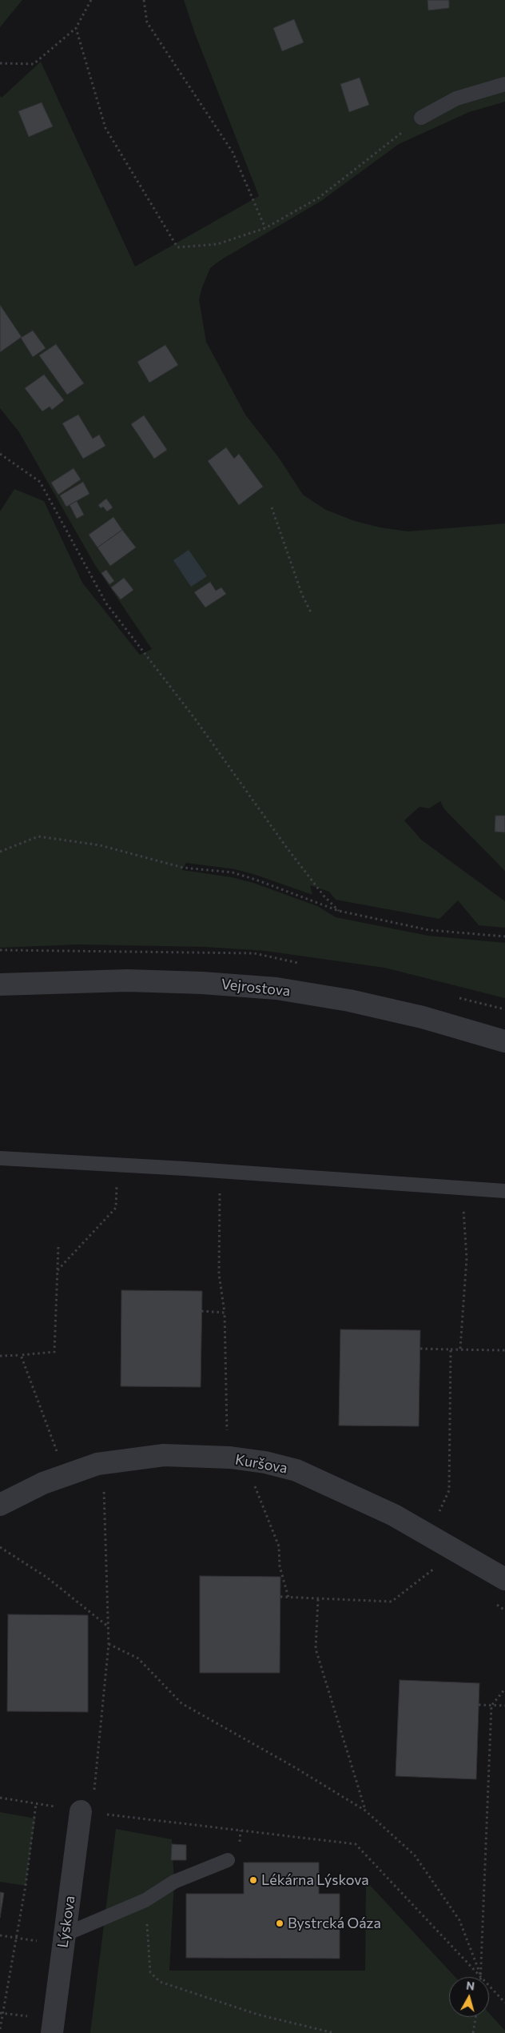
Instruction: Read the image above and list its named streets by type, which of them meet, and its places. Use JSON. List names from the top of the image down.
{
  "streets": {
    "street": ["Vejrostova", "Kuršova", "Lýskova"]
  },
  "places": ["Lékárna Lýskova", "Bystrcká Oáza"],
  "north": "top"
}
